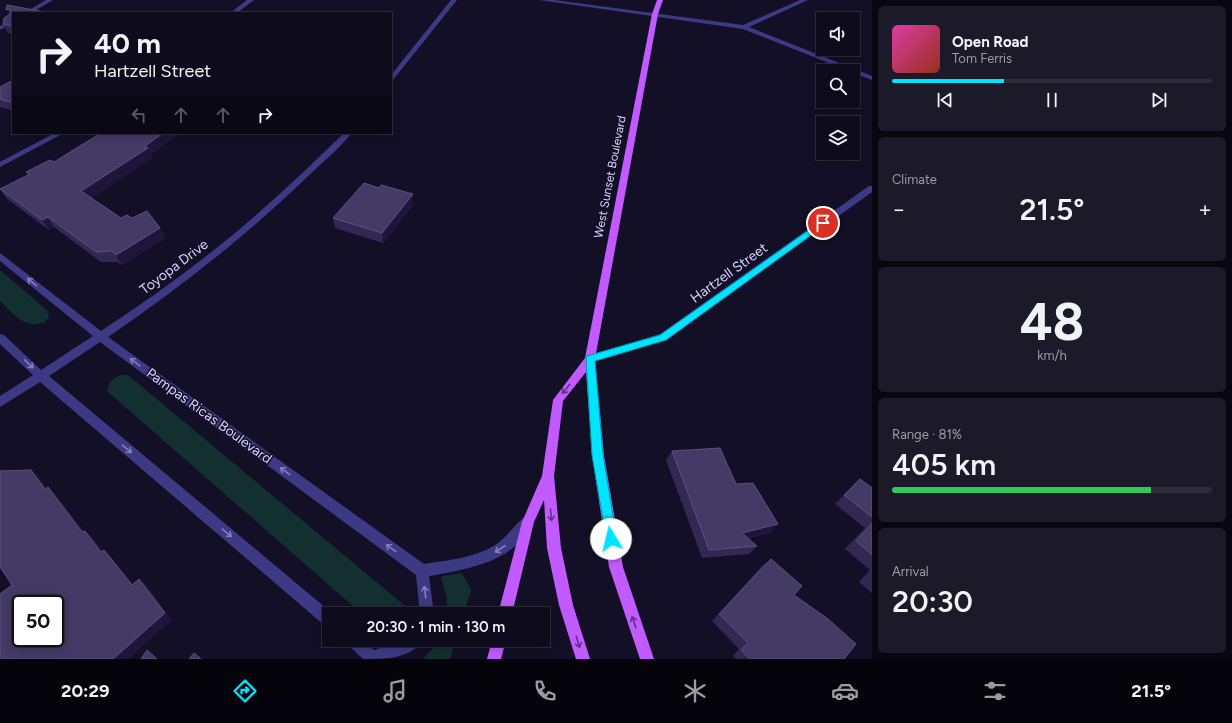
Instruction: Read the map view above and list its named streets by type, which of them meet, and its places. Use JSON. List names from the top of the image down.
{
  "streets": {
    "main road": ["West Sunset Boulevard"],
    "street": ["Toyopa Drive", "Hartzell Street", "Pampas Ricas Boulevard"]
  },
  "crossings": [
    ["West Sunset Boulevard", "Hartzell Street"],
    ["Toyopa Drive", "Pampas Ricas Boulevard"]
  ],
  "page": {
    "turn": ["40 m", "Hartzell Street"],
    "song": ["Open Road", "Tom Ferris"],
    "tile": [
      "Climate",
      ["48", "km/h"],
      ["Range · 81%", "405 km"],
      ["Arrival", "20:30"]
    ],
    "heat": ["−", "21.5°", "+"],
    "limit": "50",
    "trip": "20:30 · 1 min · 130 m",
    "tabs": ["20:29", "21.5°"]
  }
}
